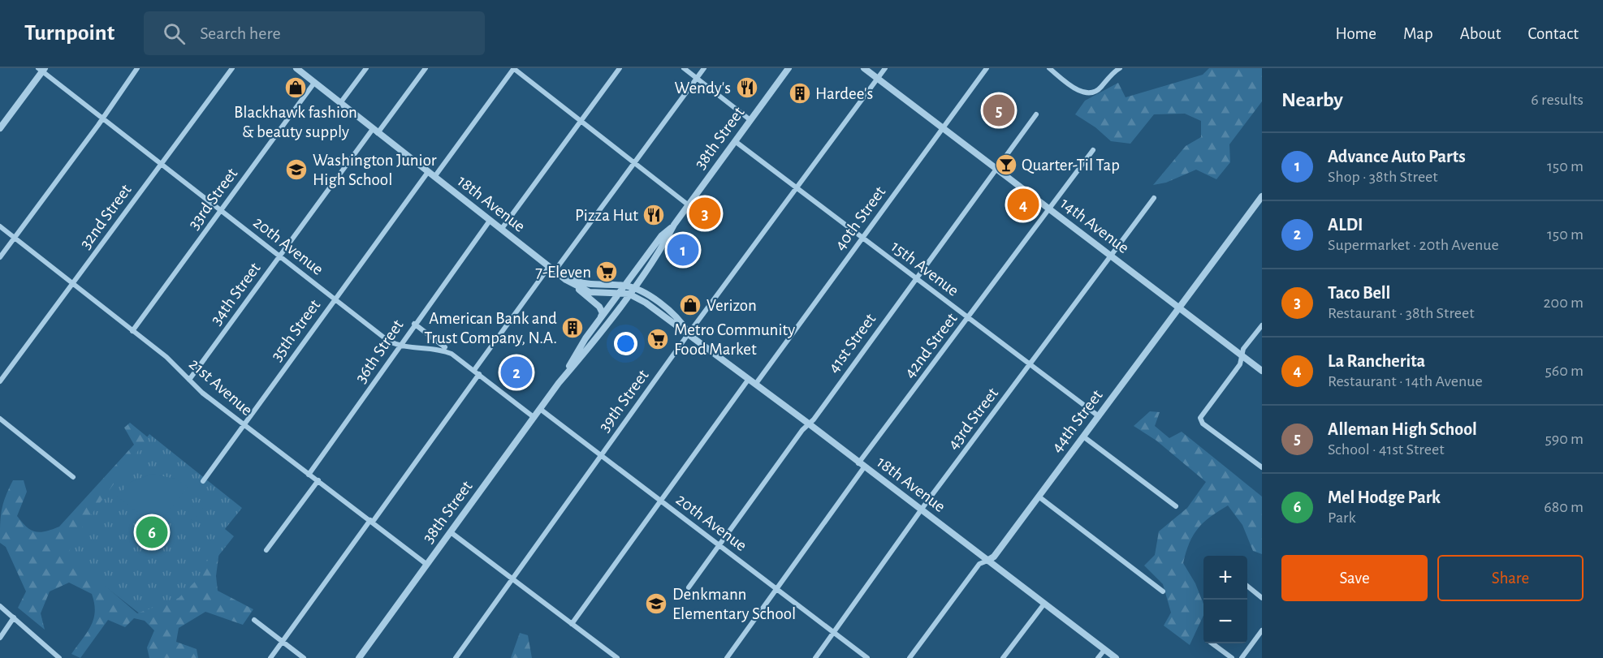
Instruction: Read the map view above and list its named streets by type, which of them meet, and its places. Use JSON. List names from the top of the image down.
{
  "streets": {
    "street": [
      "38th Street",
      "33rd Street",
      "18th Avenue",
      "32nd Street",
      "40th Street",
      "14th Avenue",
      "20th Avenue",
      "15th Avenue",
      "34th Street",
      "35th Street",
      "41st Street",
      "42nd Street",
      "36th Street",
      "21st Avenue",
      "39th Street",
      "43rd Street",
      "44th Street"
    ]
  },
  "crossings": [
    ["38th Street", "18th Avenue"],
    ["38th Street", "20th Avenue"],
    ["38th Street", "15th Avenue"],
    ["38th Street", "21st Avenue"],
    ["33rd Street", "18th Avenue"],
    ["33rd Street", "20th Avenue"],
    ["33rd Street", "21st Avenue"],
    ["18th Avenue", "40th Street"],
    ["18th Avenue", "34th Street"],
    ["18th Avenue", "35th Street"],
    ["18th Avenue", "41st Street"],
    ["18th Avenue", "42nd Street"],
    ["18th Avenue", "36th Street"],
    ["18th Avenue", "39th Street"],
    ["18th Avenue", "43rd Street"],
    ["18th Avenue", "44th Street"],
    ["32nd Street", "20th Avenue"],
    ["32nd Street", "21st Avenue"],
    ["40th Street", "14th Avenue"],
    ["40th Street", "15th Avenue"],
    ["14th Avenue", "41st Street"],
    ["14th Avenue", "42nd Street"],
    ["14th Avenue", "39th Street"],
    ["14th Avenue", "43rd Street"],
    ["14th Avenue", "44th Street"],
    ["20th Avenue", "34th Street"],
    ["20th Avenue", "35th Street"],
    ["20th Avenue", "41st Street"],
    ["20th Avenue", "42nd Street"],
    ["20th Avenue", "36th Street"],
    ["20th Avenue", "39th Street"],
    ["20th Avenue", "43rd Street"],
    ["15th Avenue", "41st Street"],
    ["15th Avenue", "42nd Street"],
    ["15th Avenue", "39th Street"],
    ["15th Avenue", "43rd Street"],
    ["15th Avenue", "44th Street"],
    ["34th Street", "21st Avenue"],
    ["35th Street", "21st Avenue"],
    ["36th Street", "21st Avenue"]
  ],
  "places": {
    "shop": ["Blackhawk fashion & beauty supply", "Verizon"],
    "restaurant": ["Wendy's", "Pizza Hut"],
    "building": ["Hardee's", "American Bank and Trust Company, N.A."],
    "bar": ["Quarter-Til Tap"],
    "school or university": ["Washington Junior High School", "Denkmann Elementary School"],
    "supermarket": ["7-Eleven", "Metro Community Food Market"]
  },
  "page": {
    "header": "Turnpoint",
    "search": "Search here",
    "nav": [
      "Home",
      "Map",
      "About",
      "Contact"
    ],
    "heading": ["Nearby", "6 results"],
    "pins": [
      "5",
      "4",
      "3",
      "1",
      "2",
      "6"
    ],
    "list": [
      {
        "mark": "1",
        "name": "Advance Auto Parts",
        "note": "Shop · 38th Street",
        "value": "150 m"
      },
      {
        "mark": "2",
        "name": "ALDI",
        "note": "Supermarket · 20th Avenue",
        "value": "150 m"
      },
      {
        "mark": "3",
        "name": "Taco Bell",
        "note": "Restaurant · 38th Street",
        "value": "200 m"
      },
      {
        "mark": "4",
        "name": "La Rancherita",
        "note": "Restaurant · 14th Avenue",
        "value": "560 m"
      },
      {
        "mark": "5",
        "name": "Alleman High School",
        "note": "School · 41st Street",
        "value": "590 m"
      },
      {
        "mark": "6",
        "name": "Mel Hodge Park",
        "note": "Park",
        "value": "680 m"
      }
    ],
    "buttons": ["Save", "Share"],
    "map_buttons": ["+", "−"]
  }
}
